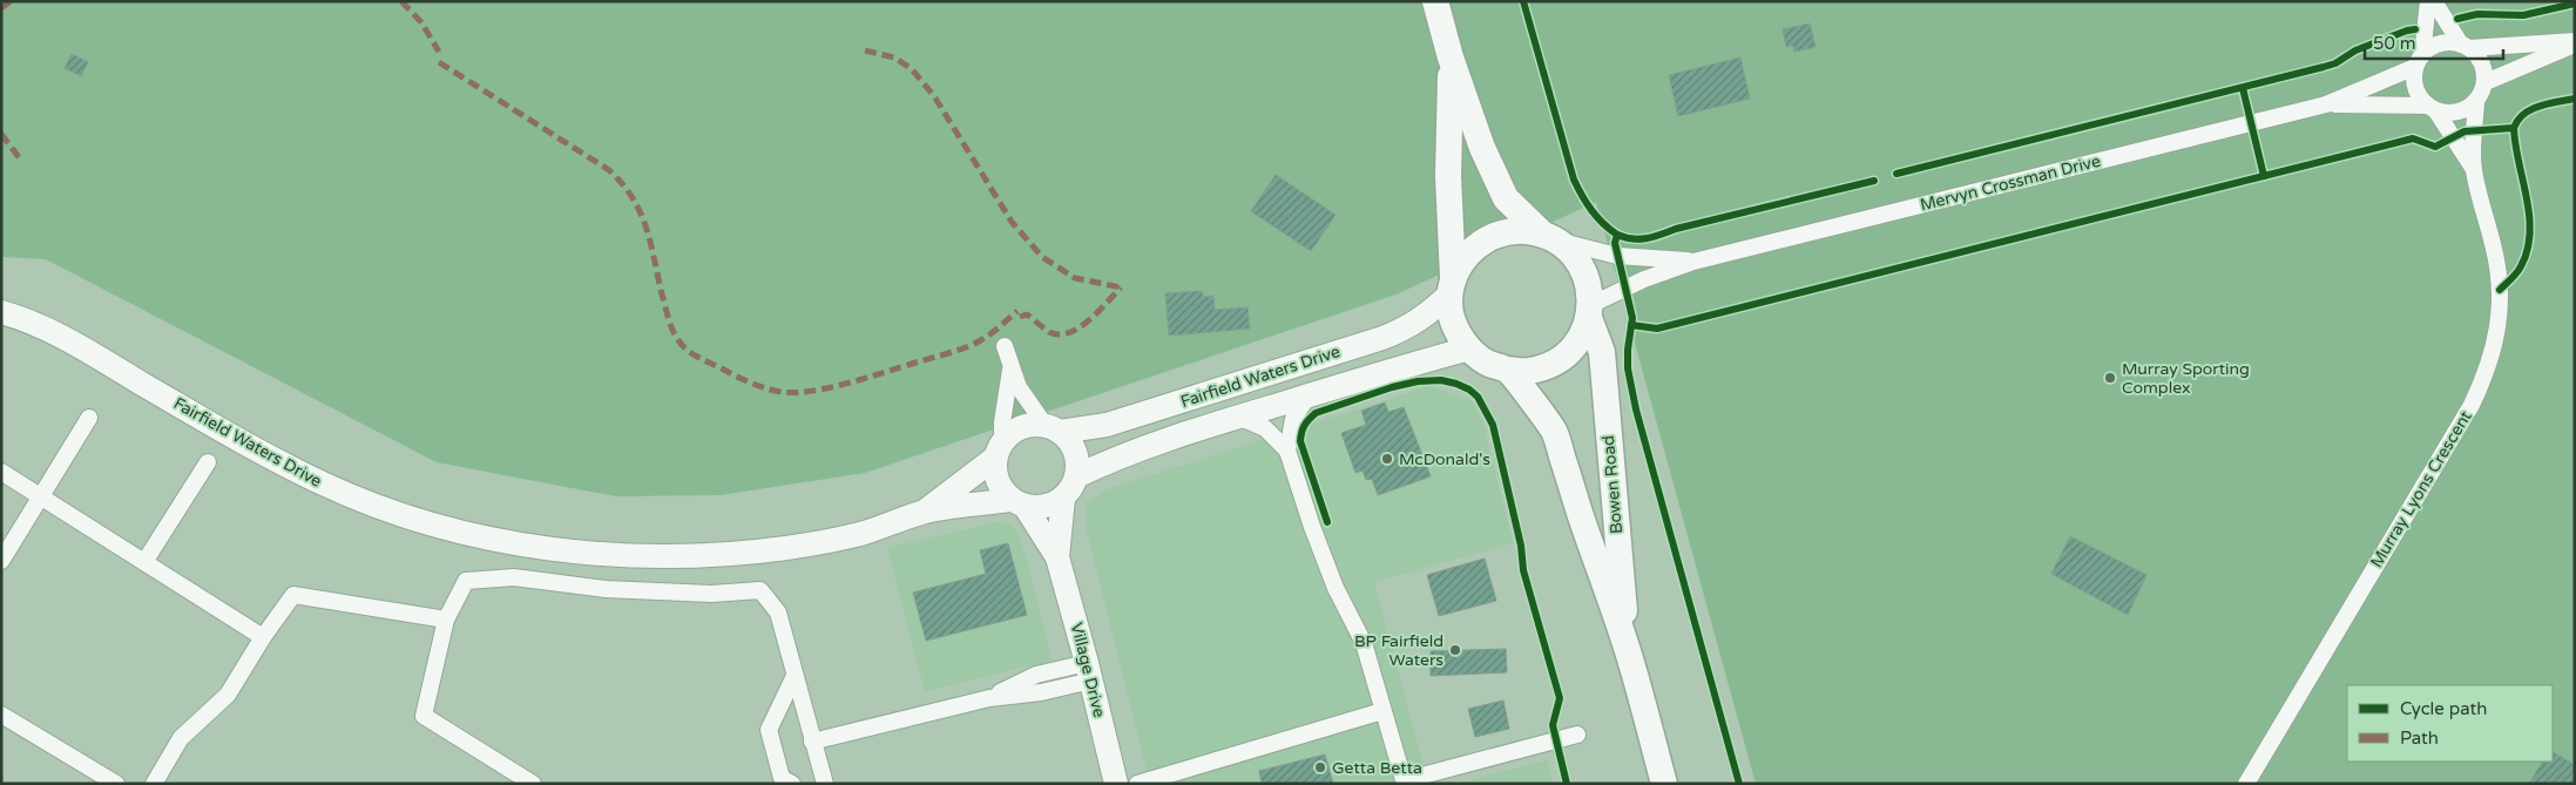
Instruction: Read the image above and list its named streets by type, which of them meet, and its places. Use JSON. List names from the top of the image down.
{
  "streets": {
    "main road": ["Bowen Road"],
    "street": [
      "Mervyn Crossman Drive",
      "Fairfield Waters Drive",
      "Murray Lyons Crescent",
      "Village Drive"
    ]
  },
  "crossings": [
    ["Mervyn Crossman Drive", "Fairfield Waters Drive"],
    ["Mervyn Crossman Drive", "Bowen Road"],
    ["Mervyn Crossman Drive", "Murray Lyons Crescent"],
    ["Fairfield Waters Drive", "Bowen Road"],
    ["Fairfield Waters Drive", "Village Drive"]
  ],
  "places": [
    "Murray Sporting Complex",
    "McDonald's",
    "BP Fairfield Waters",
    "Getta Betta"
  ],
  "legend": ["Cycle path", "Path"],
  "scale_bar": "50 m"
}
